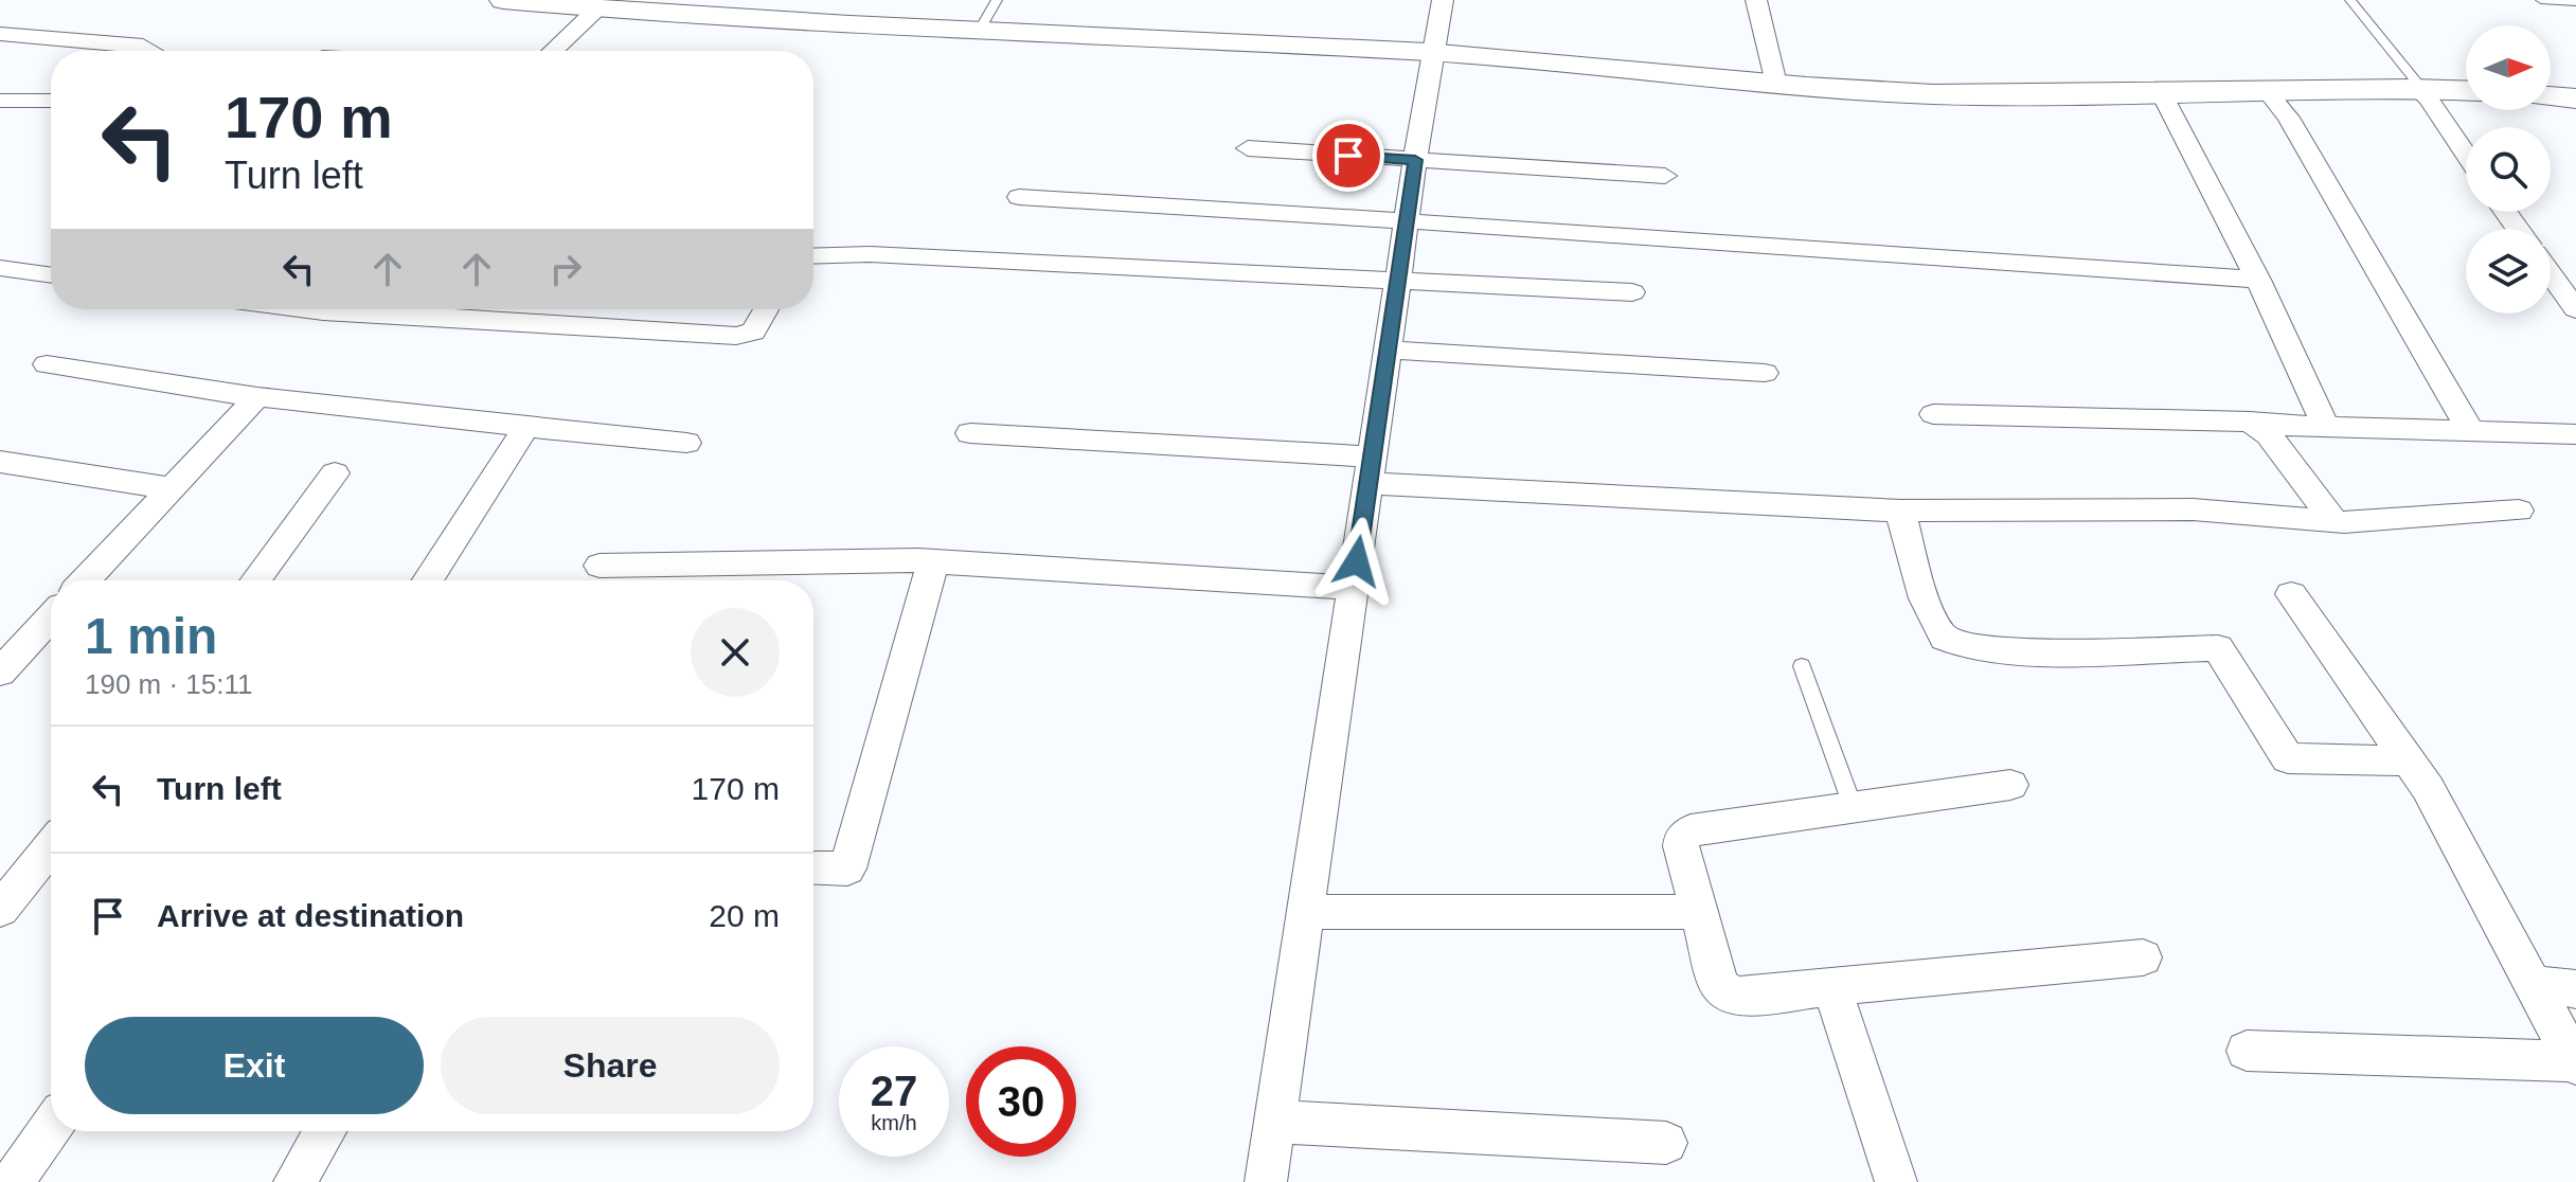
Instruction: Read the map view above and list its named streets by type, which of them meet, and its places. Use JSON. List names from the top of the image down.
{
  "north": "right",
  "page": {
    "turn": ["170 m", "Turn left"],
    "heading": ["1 min", "190 m · 15:11"],
    "list": [
      {
        "name": "Turn left",
        "value": "170 m"
      },
      {
        "name": "Arrive at destination",
        "value": "20 m"
      }
    ],
    "buttons": ["Exit", "Share"],
    "speed": "27 km/h",
    "limit": "30"
  }
}
